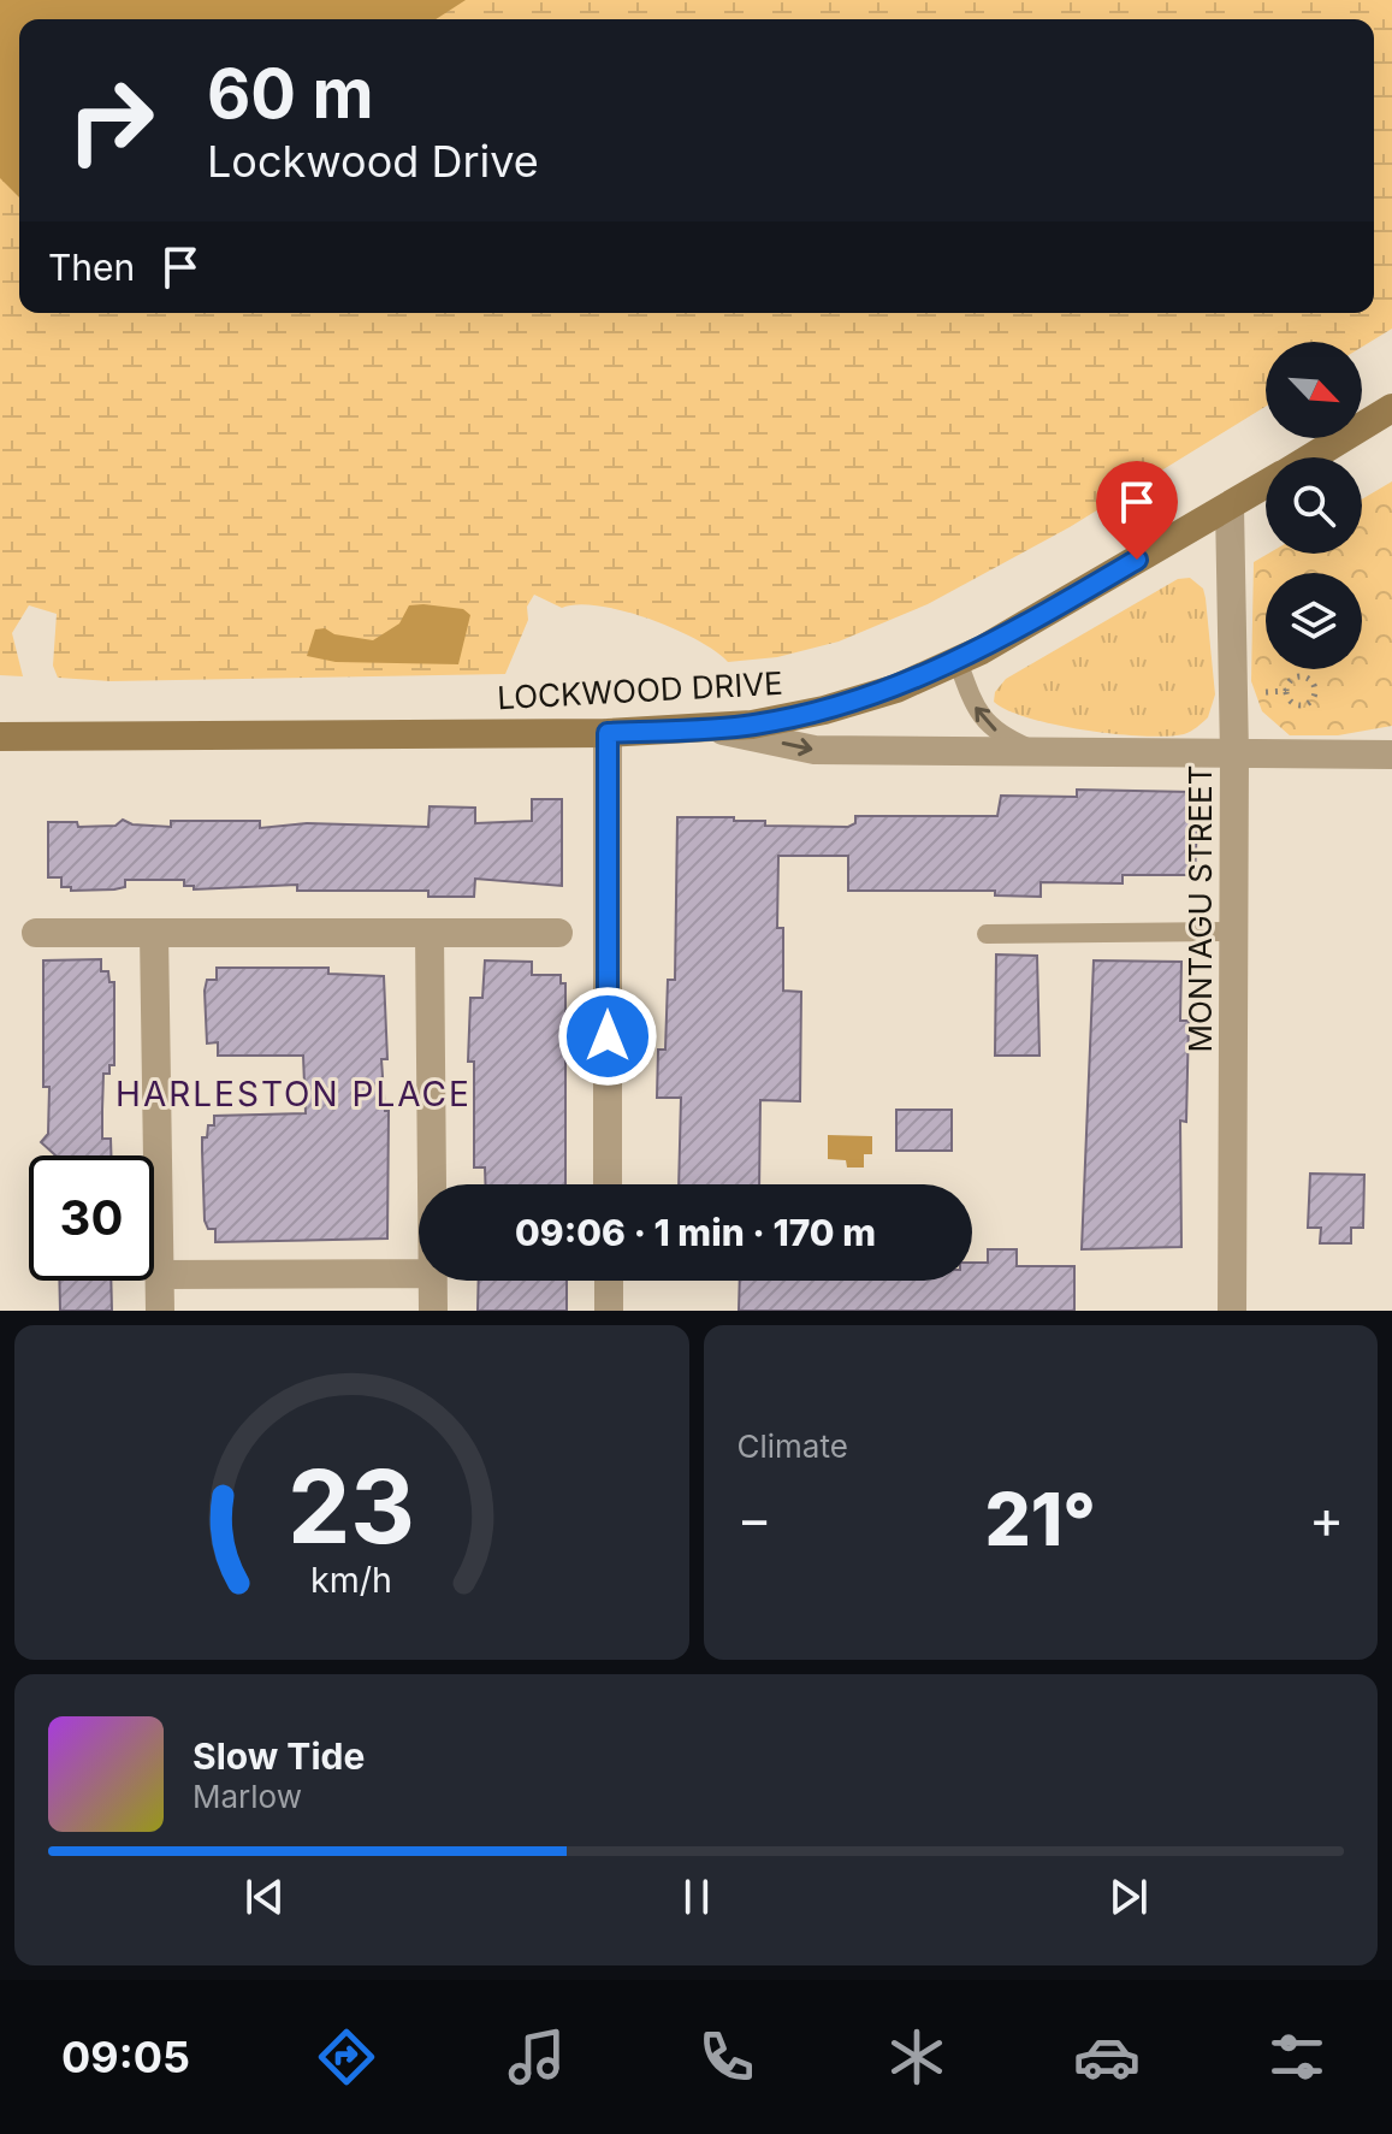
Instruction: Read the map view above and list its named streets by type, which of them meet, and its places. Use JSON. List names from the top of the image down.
{
  "streets": {
    "main road": ["LOCKWOOD DRIVE"],
    "street": ["MONTAGU STREET"]
  },
  "crossings": [
    ["LOCKWOOD DRIVE", "MONTAGU STREET"]
  ],
  "districts": ["HARLESTON PLACE"],
  "north": "bottom right",
  "page": {
    "turn": ["60 m", "Lockwood Drive"],
    "then": "Then",
    "limit": "30",
    "trip": "09:06 · 1 min · 170 m",
    "tile": "Climate",
    "heat": ["−", "21°", "+"],
    "song": ["Slow Tide", "Marlow"],
    "tabs": "09:05",
    "gauge": ["23", "km/h"]
  }
}
